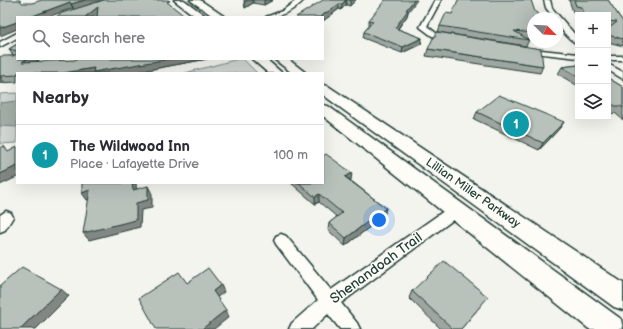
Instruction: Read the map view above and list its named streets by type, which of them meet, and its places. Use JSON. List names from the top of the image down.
{
  "streets": {
    "main road": ["Lillian Miller Parkway"],
    "street": ["Shenandoah Trail"]
  },
  "crossings": [
    ["Lillian Miller Parkway", "Shenandoah Trail"]
  ],
  "north": "bottom right",
  "page": {
    "map_buttons": ["+", "−"],
    "search": "Search here",
    "heading": "Nearby",
    "pins": "1",
    "list": [
      {
        "mark": "1",
        "name": "The Wildwood Inn",
        "note": "Place · Lafayette Drive",
        "value": "100 m"
      }
    ]
  }
}
